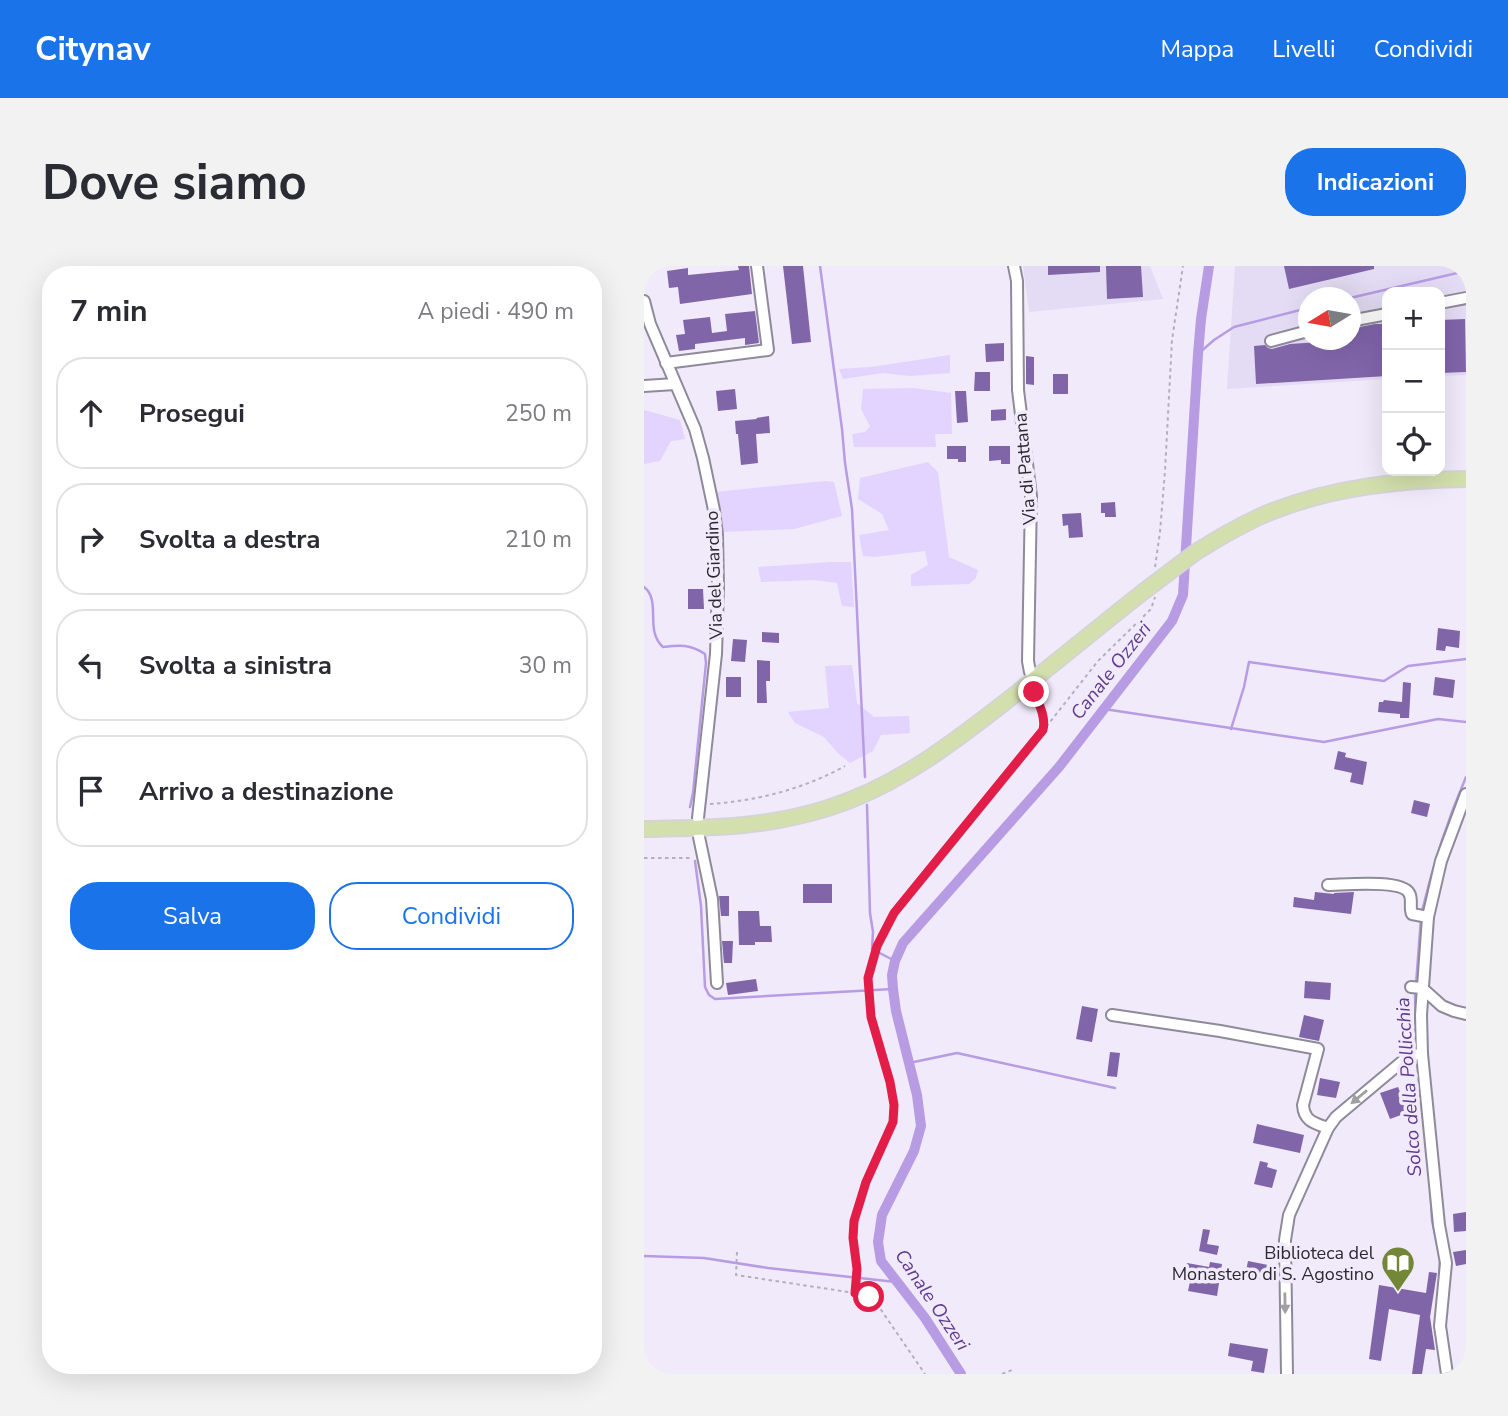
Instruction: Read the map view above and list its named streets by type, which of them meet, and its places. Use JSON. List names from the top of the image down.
{
  "streets": {
    "street": ["Via di Pattana", "Via del Giardino"]
  },
  "water": ["Canale Ozzeri", "Solco della Pollicchia"],
  "places": {
    "library": ["Biblioteca del Monastero di S. Agostino"]
  },
  "north": "left",
  "page": {
    "header": "Citynav",
    "nav": ["Mappa", "Livelli", "Condividi"],
    "buttons": [
      "Indicazioni",
      ["Salva", "Condividi"]
    ],
    "title": "Dove siamo",
    "heading": ["7 min", "A piedi · 490 m"],
    "map_buttons": ["+", "−"],
    "list": [
      ["Prosegui", "250 m"],
      ["Svolta a destra", "210 m"],
      ["Svolta a sinistra", "30 m"],
      "Arrivo a destinazione"
    ]
  }
}
